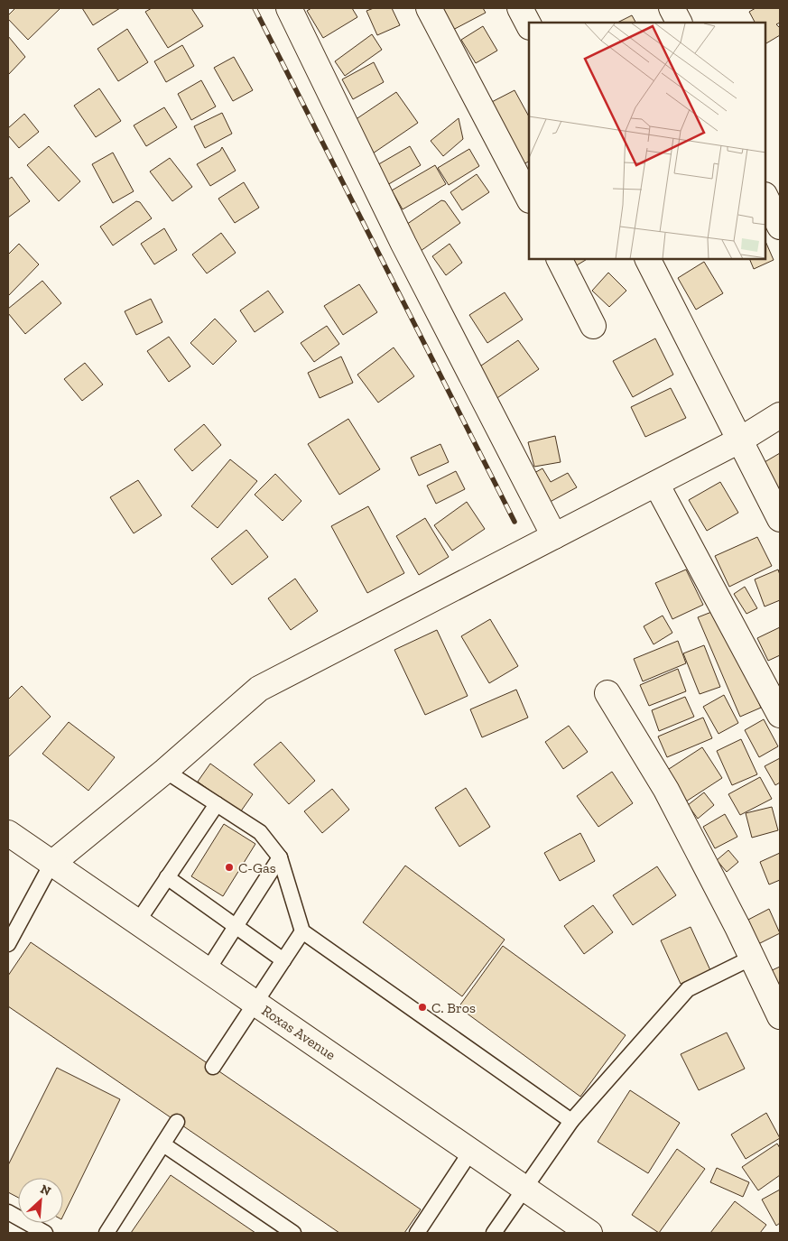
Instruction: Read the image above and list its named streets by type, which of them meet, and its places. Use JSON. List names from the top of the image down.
{
  "streets": {
    "main road": ["Roxas Avenue"]
  },
  "places": ["C-Gas", "C. Bros"],
  "north": "top right"
}
